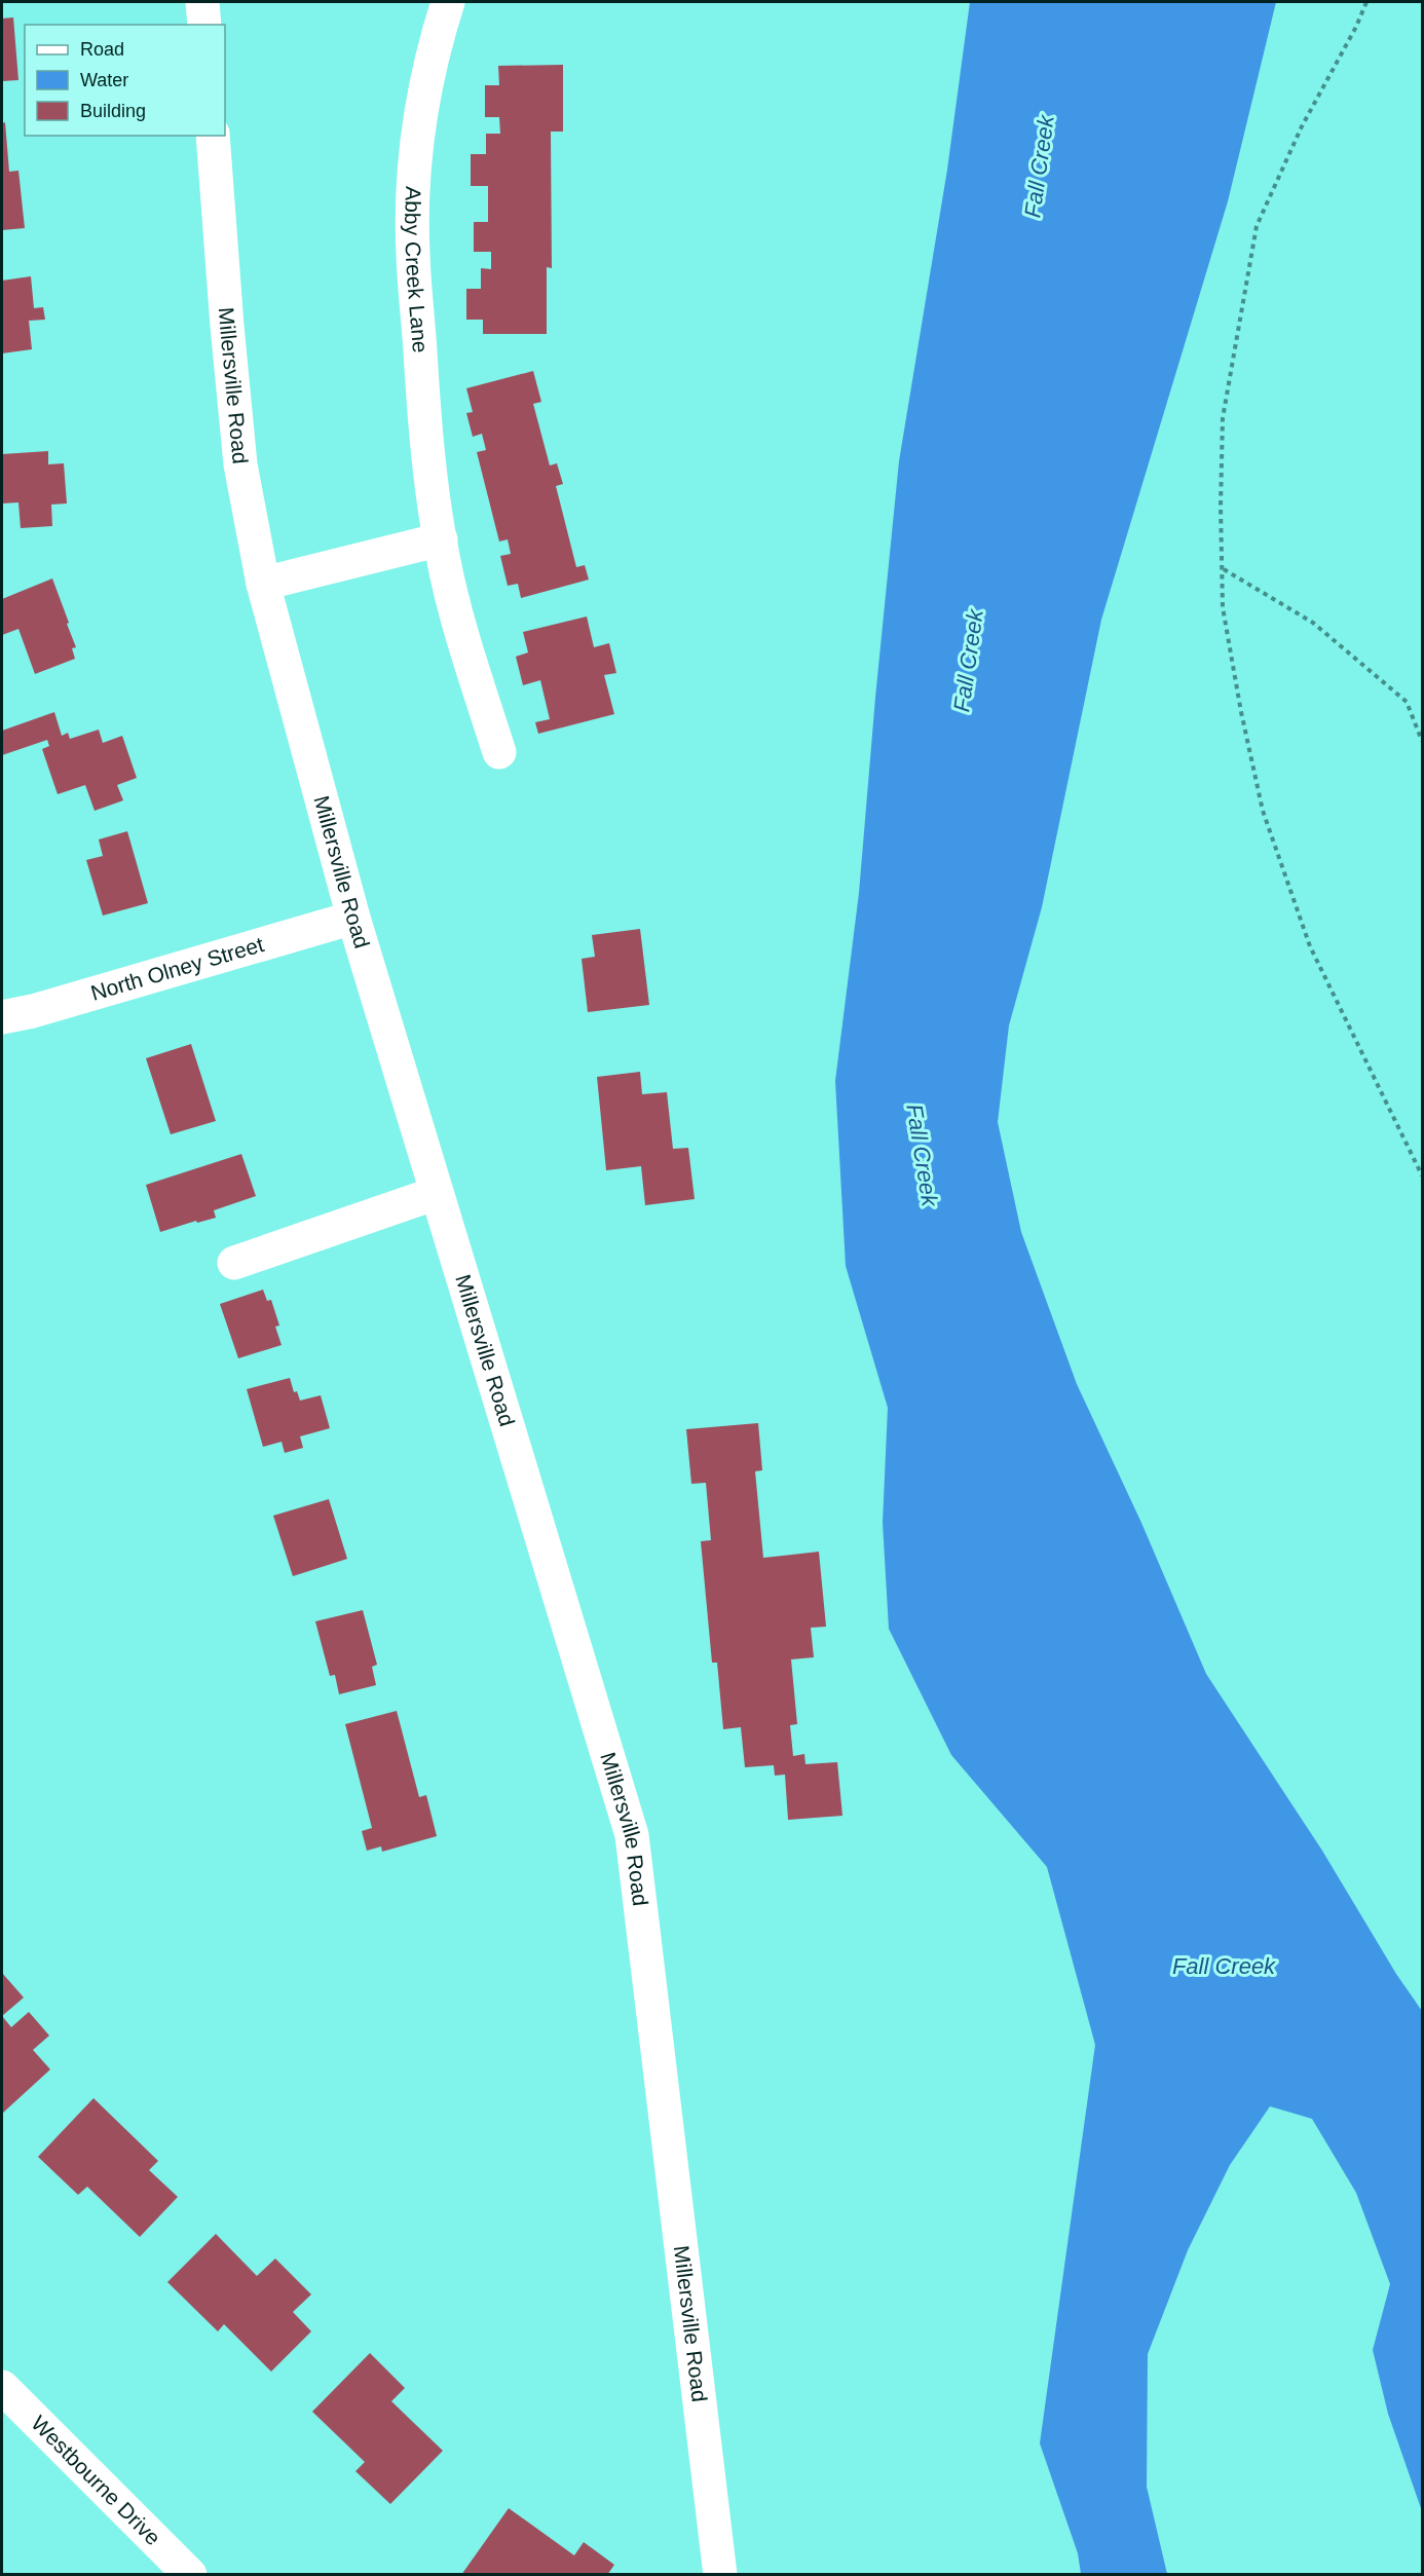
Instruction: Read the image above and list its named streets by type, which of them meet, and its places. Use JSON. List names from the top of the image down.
{
  "streets": {
    "street": [
      "Abby Creek Lane",
      "Millersville Road",
      "North Olney Street",
      "Westbourne Drive"
    ]
  },
  "crossings": [
    ["Millersville Road", "North Olney Street"]
  ],
  "water": ["Fall Creek"],
  "legend": ["Road", "Water", "Building"]
}
